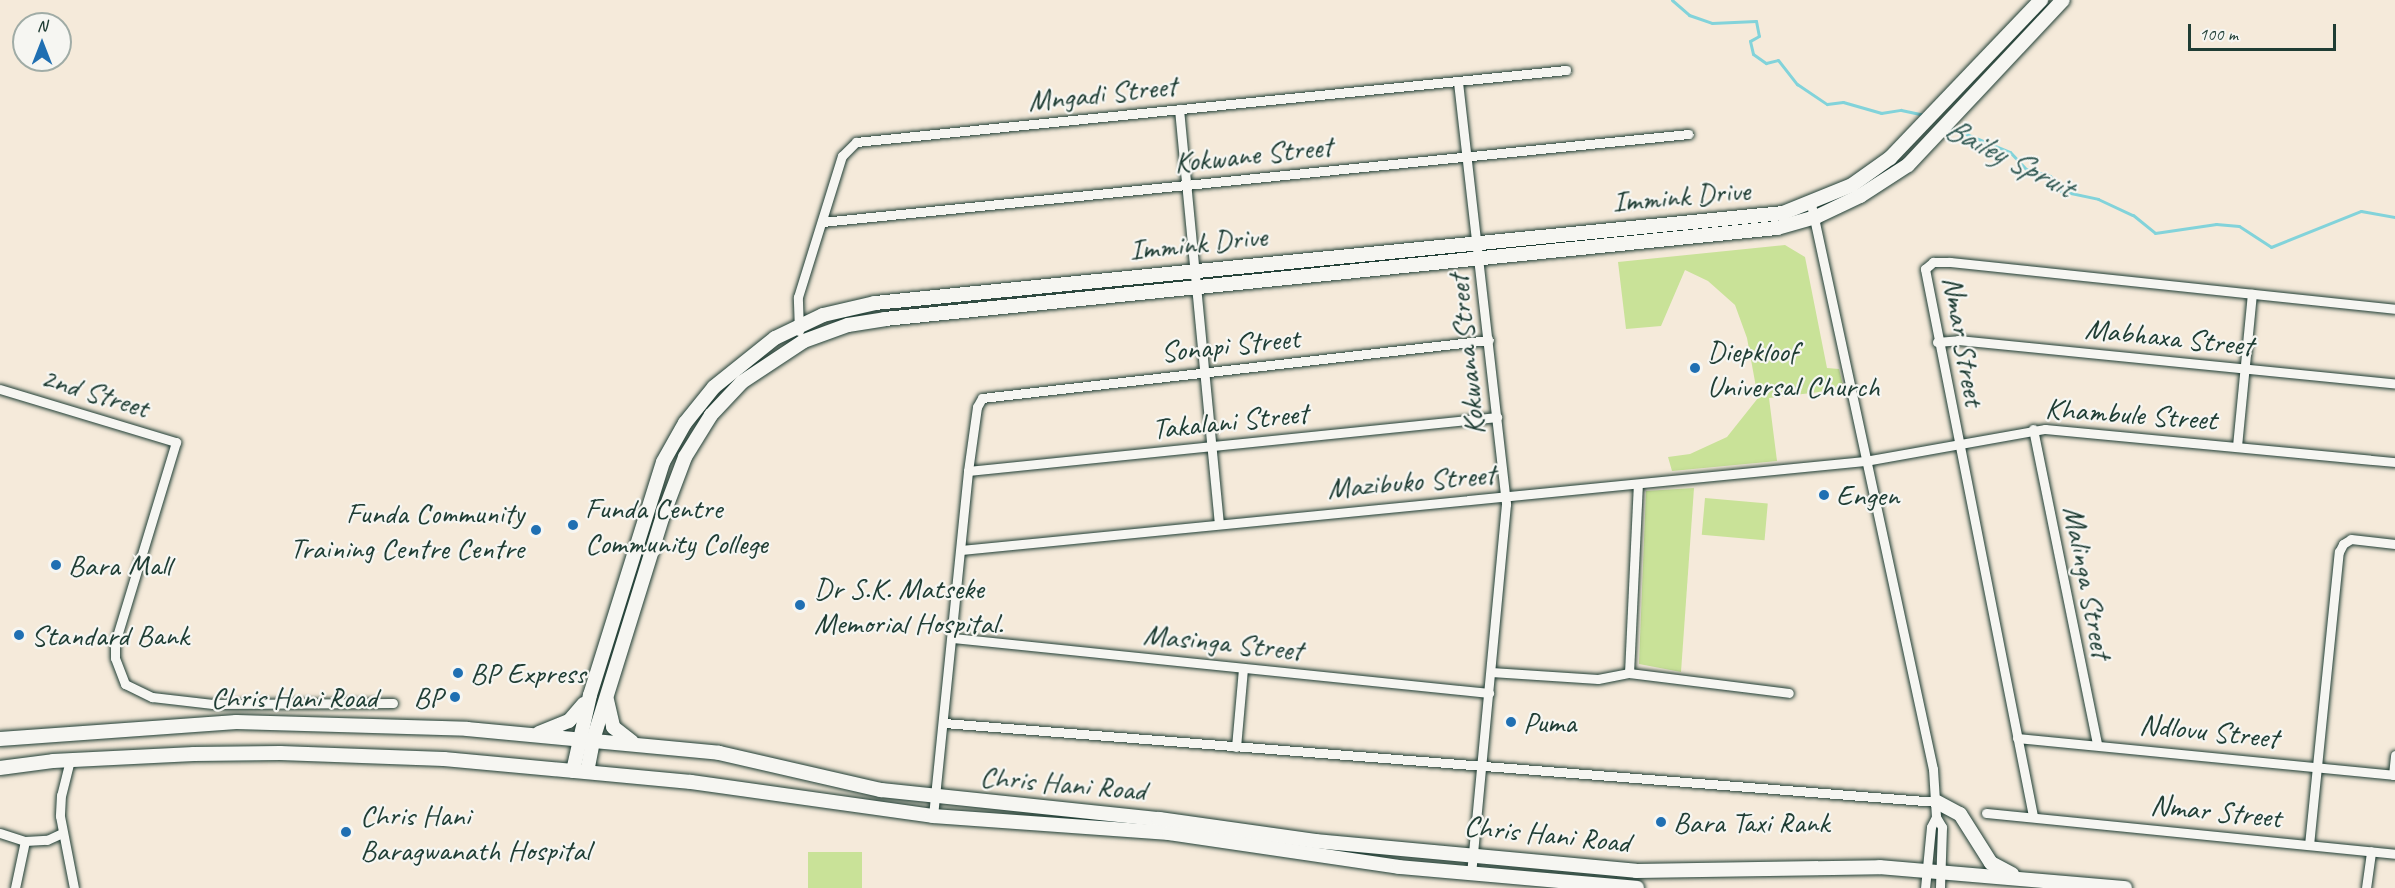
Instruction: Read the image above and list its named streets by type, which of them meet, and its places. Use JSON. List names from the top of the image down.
{
  "streets": {
    "main road": ["Immink Drive", "Chris Hani Road"],
    "street": [
      "Mngadi Street",
      "Kokwane Street",
      "Mabhaxa Street",
      "Nmar Street",
      "Sonapi Street",
      "Kokwana Street",
      "2nd Street",
      "Khambule Street",
      "Takalani Street",
      "Mazibuko Street",
      "Malinga Street",
      "Masinga Street",
      "Ndlovu Street"
    ]
  },
  "crossings": [
    ["Mngadi Street", "Kokwane Street"],
    ["Mngadi Street", "Immink Drive"],
    ["Mngadi Street", "Kokwana Street"],
    ["Kokwane Street", "Kokwana Street"],
    ["Immink Drive", "Kokwana Street"],
    ["Immink Drive", "Chris Hani Road"],
    ["Mabhaxa Street", "Nmar Street"],
    ["Nmar Street", "Khambule Street"],
    ["Nmar Street", "Ndlovu Street"],
    ["Sonapi Street", "Kokwana Street"],
    ["Sonapi Street", "Takalani Street"],
    ["Kokwana Street", "Takalani Street"],
    ["Kokwana Street", "Mazibuko Street"],
    ["Kokwana Street", "Masinga Street"],
    ["Kokwana Street", "Chris Hani Road"],
    ["Khambule Street", "Mazibuko Street"],
    ["Khambule Street", "Malinga Street"],
    ["Malinga Street", "Ndlovu Street"]
  ],
  "water": ["Bailey Spruit"],
  "places": [
    "Diepkloof Universal Church",
    "Engen",
    "Funda Centre Community College",
    "Funda Community Training Centre Centre",
    "Bara Mall",
    "Dr S.K. Matseke Memorial Hospital.",
    "Standard Bank",
    "BP Express",
    "BP",
    "Puma",
    "Bara Taxi Rank",
    "Chris Hani Baragwanath Hospital"
  ],
  "scale_bar": "100 m",
  "north": "top"
}
